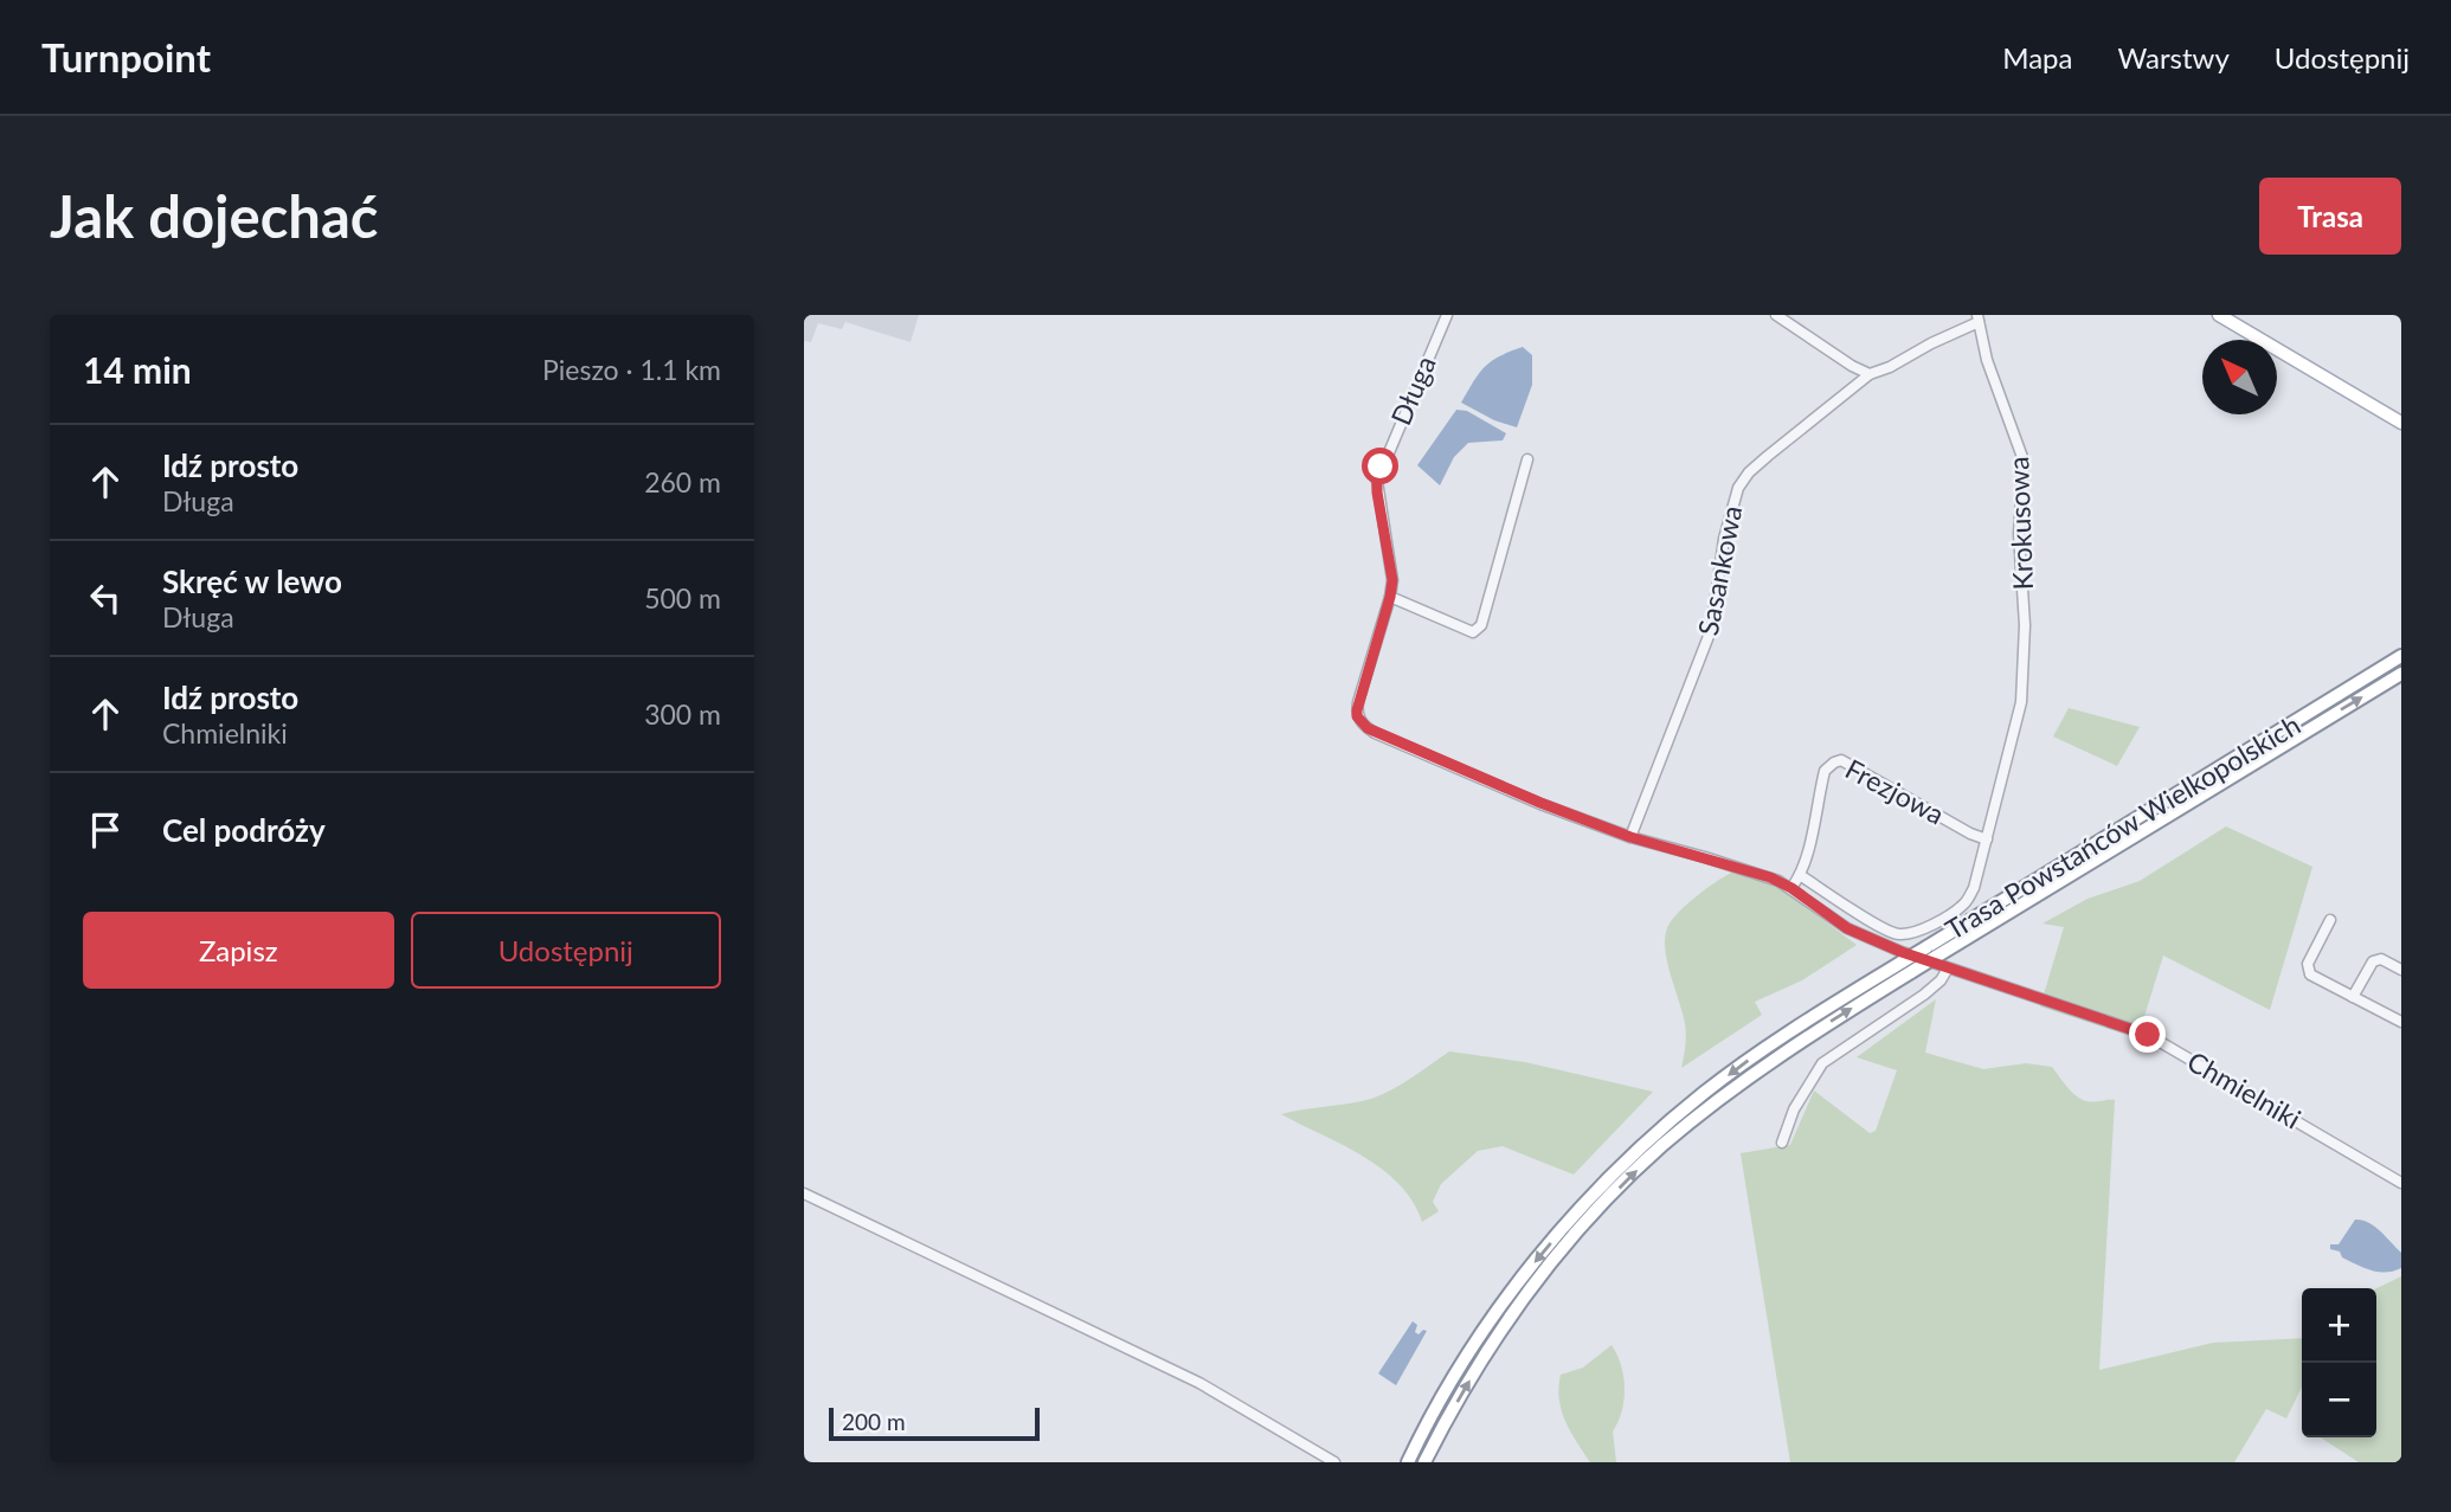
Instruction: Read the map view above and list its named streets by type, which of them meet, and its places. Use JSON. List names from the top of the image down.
{
  "streets": {
    "highway": ["Trasa Powstańców Wielkopolskich"],
    "street": [
      "Długa",
      "Krokusowa",
      "Sasankowa",
      "Frezjowa",
      "Chmielniki"
    ]
  },
  "crossings": [
    ["Długa", "Sasankowa"],
    ["Długa", "Frezjowa"],
    ["Długa", "Chmielniki"],
    ["Krokusowa", "Sasankowa"],
    ["Krokusowa", "Frezjowa"]
  ],
  "scale_bar": "200 m",
  "north": "top left",
  "page": {
    "header": "Turnpoint",
    "nav": ["Mapa", "Warstwy", "Udostępnij"],
    "buttons": [
      "Trasa",
      ["Zapisz", "Udostępnij"]
    ],
    "title": "Jak dojechać",
    "heading": ["14 min", "Pieszo · 1.1 km"],
    "list": [
      ["Idź prosto", "Długa", "260 m"],
      ["Skręć w lewo", "Długa", "500 m"],
      ["Idź prosto", "Chmielniki", "300 m"],
      "Cel podróży"
    ],
    "map_buttons": ["+", "−"],
    "scale": "200 m"
  }
}
